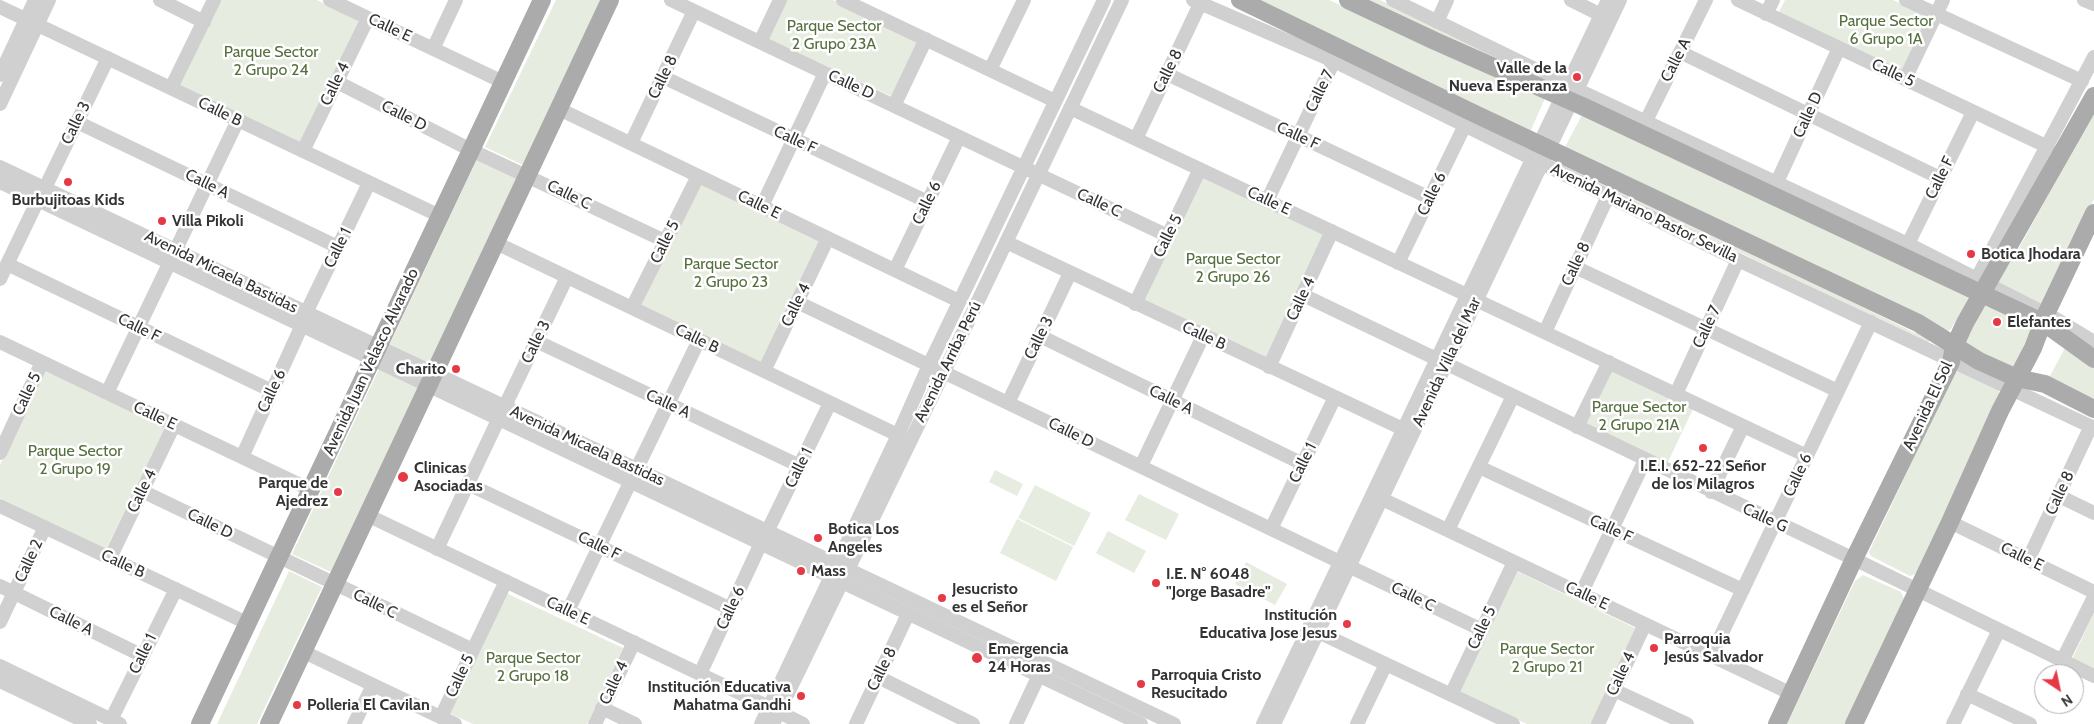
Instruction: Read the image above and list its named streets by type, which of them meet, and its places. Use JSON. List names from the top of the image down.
{
  "streets": {
    "main road": ["Avenida Mariano Pastor Sevilla", "Avenida Juan Velasco Alvarado", "Avenida El Sol"],
    "street": [
      "Calle E",
      "Calle A",
      "Calle 8",
      "Calle 5",
      "Calle 4",
      "Calle D",
      "Calle 7",
      "Calle B",
      "Calle 3",
      "Calle F",
      "Calle 6",
      "Calle C",
      "Calle 1",
      "Avenida Micaela Bastidas",
      "Avenida Arriba Perú",
      "Avenida Villa del Mar",
      "Calle G",
      "Calle 2"
    ]
  },
  "crossings": [
    ["Calle E", "Calle 8"],
    ["Calle E", "Calle 5"],
    ["Calle E", "Calle 4"],
    ["Calle E", "Calle 7"],
    ["Calle E", "Calle 6"],
    ["Calle E", "Avenida Juan Velasco Alvarado"],
    ["Calle E", "Avenida Arriba Perú"],
    ["Calle E", "Avenida Villa del Mar"],
    ["Calle E", "Avenida El Sol"],
    ["Calle A", "Calle 3"],
    ["Calle A", "Calle 1"],
    ["Calle A", "Calle 2"],
    ["Calle 8", "Calle D"],
    ["Calle 8", "Calle F"],
    ["Calle 8", "Avenida Mariano Pastor Sevilla"],
    ["Calle 8", "Avenida Micaela Bastidas"],
    ["Calle 5", "Calle D"],
    ["Calle 5", "Calle B"],
    ["Calle 5", "Calle F"],
    ["Calle 5", "Calle C"],
    ["Calle 5", "Avenida El Sol"],
    ["Calle 4", "Calle D"],
    ["Calle 4", "Calle B"],
    ["Calle D", "Calle 3"],
    ["Calle D", "Calle 6"],
    ["Calle D", "Calle C"],
    ["Calle D", "Calle 1"],
    ["Calle D", "Avenida Juan Velasco Alvarado"],
    ["Calle D", "Avenida Arriba Perú"],
    ["Calle D", "Avenida Villa del Mar"],
    ["Calle 7", "Calle F"],
    ["Calle 7", "Avenida Mariano Pastor Sevilla"],
    ["Calle B", "Calle 3"],
    ["Calle B", "Calle 1"],
    ["Calle B", "Avenida Juan Velasco Alvarado"],
    ["Calle B", "Avenida Arriba Perú"],
    ["Calle B", "Avenida Villa del Mar"],
    ["Calle B", "Calle 2"],
    ["Calle 3", "Avenida Micaela Bastidas"],
    ["Calle F", "Calle 6"],
    ["Calle 6", "Avenida Mariano Pastor Sevilla"],
    ["Calle 6", "Calle 1"],
    ["Calle 6", "Avenida Micaela Bastidas"],
    ["Calle 6", "Calle G"],
    ["Calle C", "Avenida Juan Velasco Alvarado"],
    ["Calle C", "Avenida Arriba Perú"],
    ["Calle C", "Avenida Villa del Mar"],
    ["Avenida Mariano Pastor Sevilla", "Avenida Villa del Mar"],
    ["Avenida Mariano Pastor Sevilla", "Avenida El Sol"],
    ["Calle 1", "Avenida Micaela Bastidas"],
    ["Avenida Micaela Bastidas", "Avenida Juan Velasco Alvarado"],
    ["Avenida Micaela Bastidas", "Avenida Arriba Perú"],
    ["Avenida Villa del Mar", "Calle G"],
    ["Avenida El Sol", "Calle G"]
  ],
  "parks": [
    "Parque Sector 6 Grupo 1A",
    "Parque Sector 2 Grupo 23A",
    "Parque Sector 2 Grupo 24",
    "Parque Sector 2 Grupo 26",
    "Parque Sector 2 Grupo 23",
    "Parque Sector 2 Grupo 21A",
    "Parque Sector 2 Grupo 19",
    "Parque Sector 2 Grupo 21",
    "Parque Sector 2 Grupo 18"
  ],
  "places": [
    "Valle de la Nueva Esperanza",
    "Burbujitoas Kids",
    "Villa Pikoli",
    "Botica Jhodara",
    "Elefantes",
    "Charito",
    "I.E.I. 652-22 Señor de los Milagros",
    "Clinicas Asociadas",
    "Parque de Ajedrez",
    "Botica Los Angeles",
    "Mass",
    "I.E. N° 6048 \"Jorge Basadre\"",
    "Jesucristo es el Señor",
    "Institución Educativa Jose Jesus",
    "Parroquia Jesús Salvador",
    "Emergencia 24 Horas",
    "Parroquia Cristo Resucitado",
    "Institución Educativa Mahatma Gandhi",
    "Polleria El Cavilan"
  ],
  "north": "bottom right"
}
